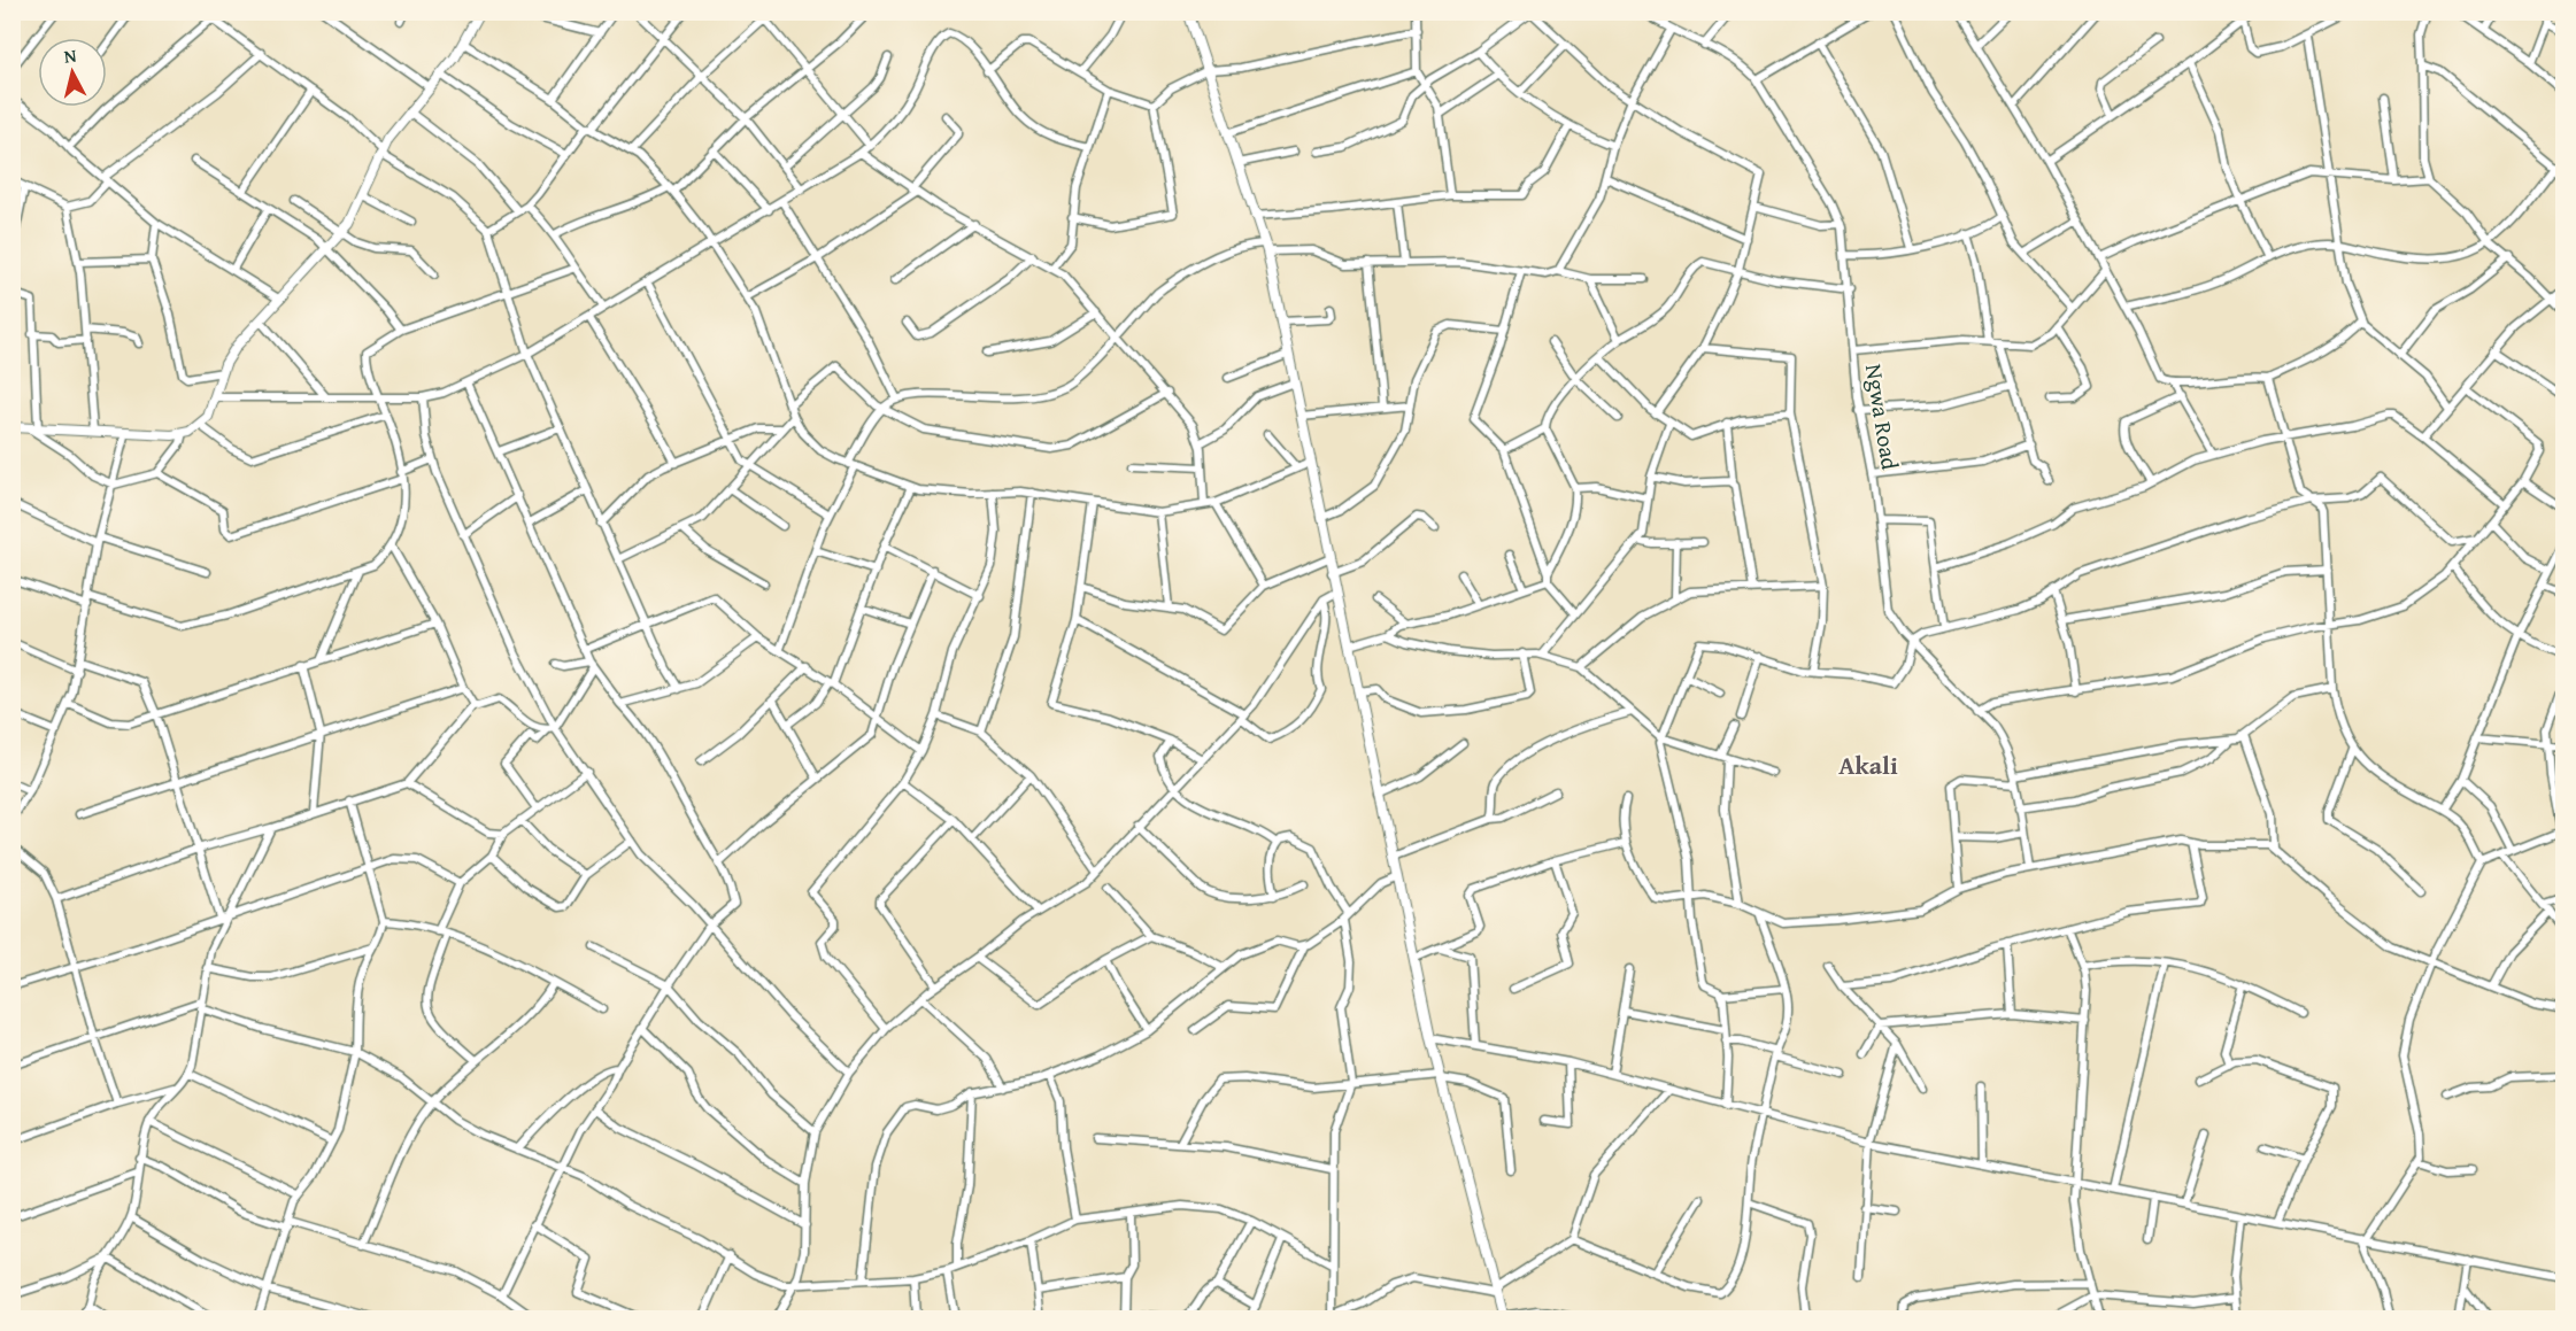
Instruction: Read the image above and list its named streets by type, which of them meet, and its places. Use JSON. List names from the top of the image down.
{
  "streets": {
    "street": ["Ngwa Road"]
  },
  "districts": ["Akali"],
  "north": "top"
}
